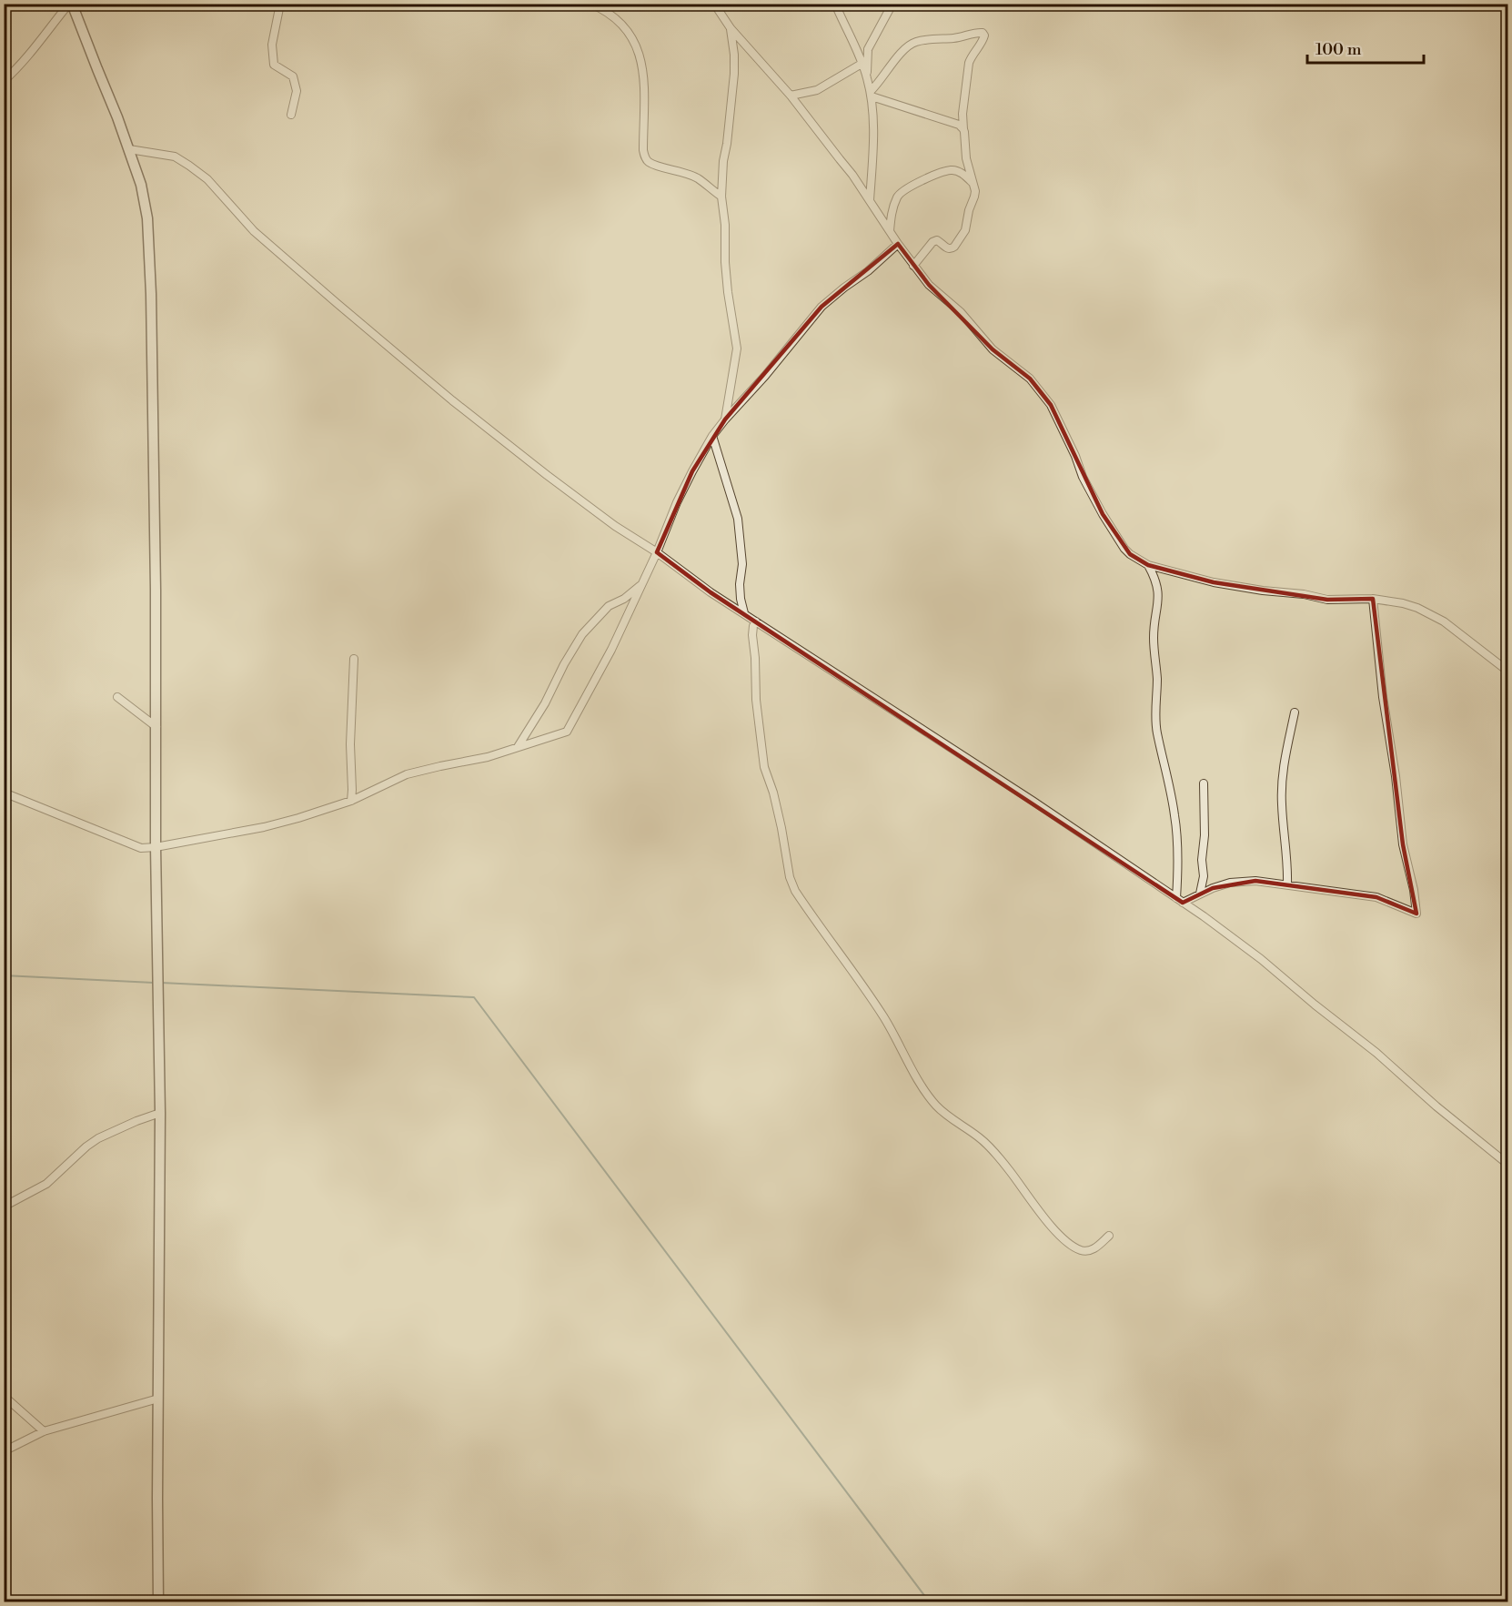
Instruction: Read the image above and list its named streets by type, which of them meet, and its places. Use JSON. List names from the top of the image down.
{
  "scale_bar": "100 m"
}
